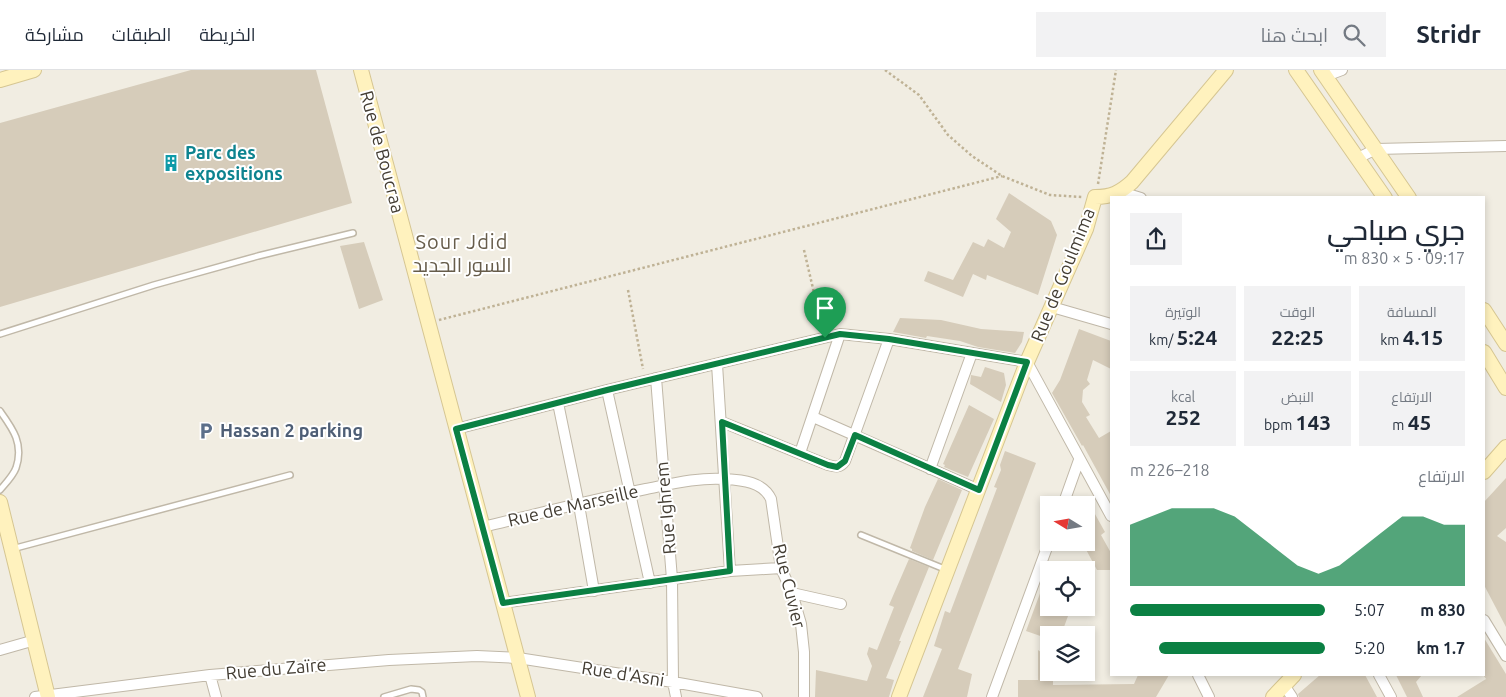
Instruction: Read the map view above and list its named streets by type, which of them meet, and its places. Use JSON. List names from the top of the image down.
{
  "streets": {
    "street": [
      "Rue de Boucraa",
      "Rue de Goulmima",
      "Rue de Marseille",
      "Rue Ighrem",
      "Rue Cuvier",
      "Rue du Zaïre",
      "Rue d'Asni"
    ]
  },
  "crossings": [
    ["Rue de Boucraa", "Rue de Marseille"],
    ["Rue de Boucraa", "Rue du Zaïre"],
    ["Rue de Boucraa", "Rue d'Asni"],
    ["Rue de Marseille", "Rue Ighrem"],
    ["Rue de Marseille", "Rue Cuvier"],
    ["Rue Ighrem", "Rue d'Asni"],
    ["Rue du Zaïre", "Rue d'Asni"]
  ],
  "districts": ["Sour Jdid السور الجديد"],
  "places": {
    "building": ["Parc des expositions"],
    "parking": ["Hassan 2 parking"]
  },
  "north": "left",
  "page": {
    "header": "Stridr",
    "search": "ابحث هنا",
    "nav": ["الخريطة", "الطبقات", "مشاركة"],
    "heading": ["جري صباحي", "09:17 · 5 × 830 m"],
    "stats": [
      ["المسافة", "4.15 km"],
      ["الوقت", "22:25"],
      ["الوتيرة", "5:24 /km"],
      ["الارتفاع", "45 m"],
      ["النبض", "143 bpm"],
      ["kcal", "252"]
    ],
    "chart": ["الارتفاع", "218–226 m"],
    "list": [
      {
        "name": "830 m",
        "note": "5:07"
      },
      {
        "name": "1.7 km",
        "note": "5:20"
      }
    ]
  }
}
